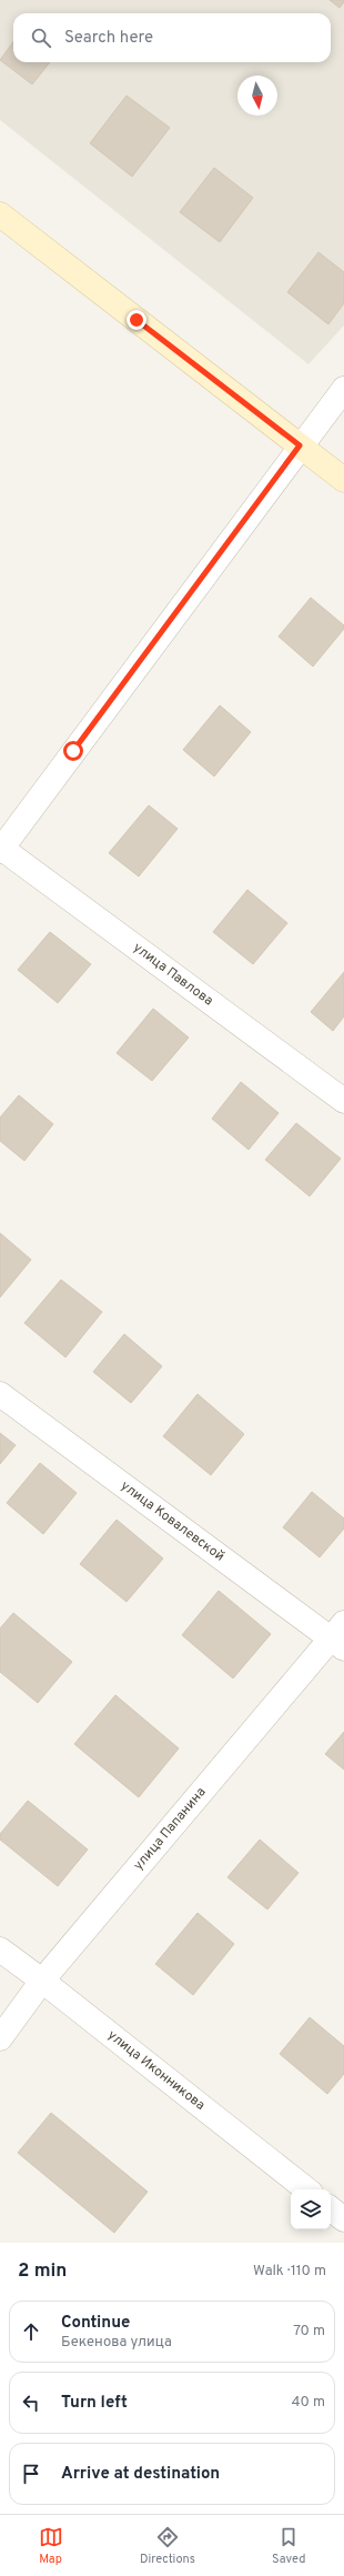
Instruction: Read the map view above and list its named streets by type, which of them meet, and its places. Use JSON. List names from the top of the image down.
{
  "streets": {
    "street": [
      "улица Павлова",
      "улица Ковалевской",
      "улица Папанина",
      "улица Иконникова"
    ]
  },
  "crossings": [
    ["улица Ковалевской", "улица Папанина"],
    ["улица Папанина", "улица Иконникова"]
  ],
  "north": "bottom",
  "page": {
    "search": "Search here",
    "heading": ["2 min", "Walk · 110 m"],
    "list": [
      ["Continue", "Бекенова улица", "70 m"],
      ["Turn left", "40 m"],
      "Arrive at destination"
    ],
    "nav": ["Map", "Directions", "Saved"]
  }
}
